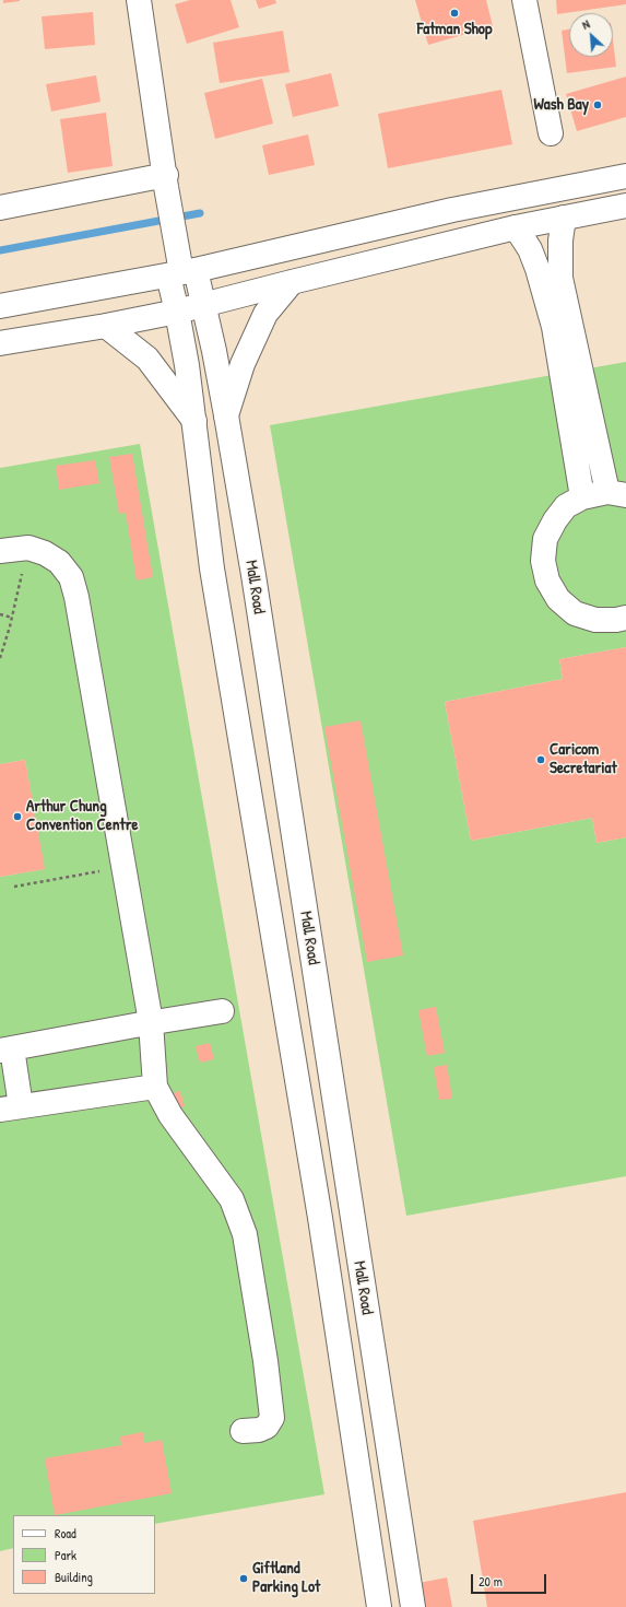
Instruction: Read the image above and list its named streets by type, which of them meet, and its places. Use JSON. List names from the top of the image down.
{
  "streets": {
    "street": ["Mall Road"]
  },
  "places": [
    "Fatman Shop",
    "Wash Bay",
    "Caricom Secretariat",
    "Arthur Chung Convention Centre",
    "Giftland Parking Lot"
  ],
  "legend": ["Road", "Park", "Building"],
  "scale_bar": "20 m",
  "north": "top left"
}
